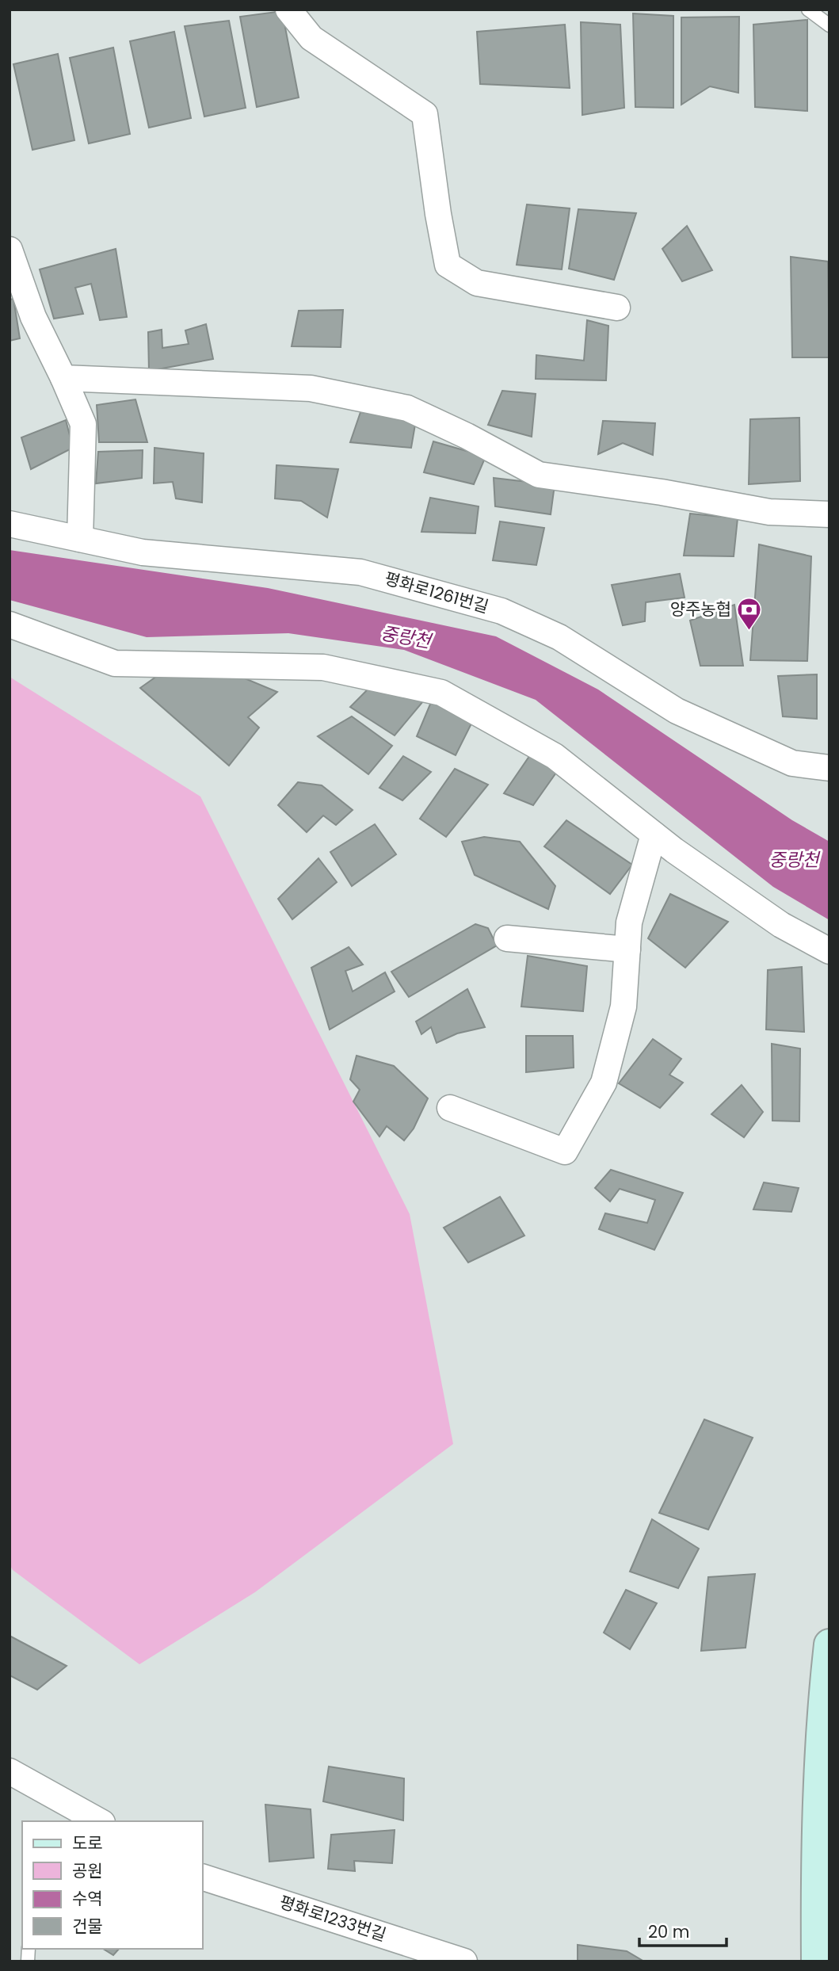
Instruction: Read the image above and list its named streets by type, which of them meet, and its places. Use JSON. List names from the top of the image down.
{
  "streets": {
    "street": ["평화로1261번길", "평화로1233번길"]
  },
  "water": ["중랑천"],
  "places": {
    "bank": ["양주농협"]
  },
  "legend": [
    "도로",
    "공원",
    "수역",
    "건물"
  ],
  "scale_bar": "20 m"
}
